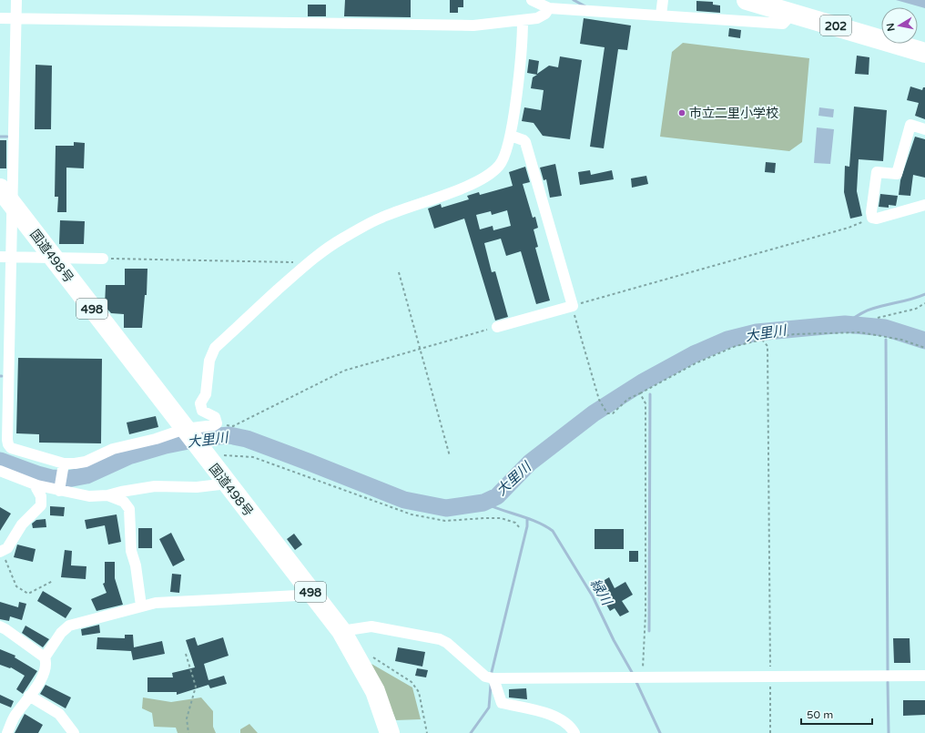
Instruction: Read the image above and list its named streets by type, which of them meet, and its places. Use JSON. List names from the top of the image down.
{
  "streets": {
    "highway": ["202", "国道498号", "498"]
  },
  "water": ["大里川", "緑川"],
  "places": ["市立二里小学校"],
  "scale_bar": "50 m",
  "north": "left"
}
